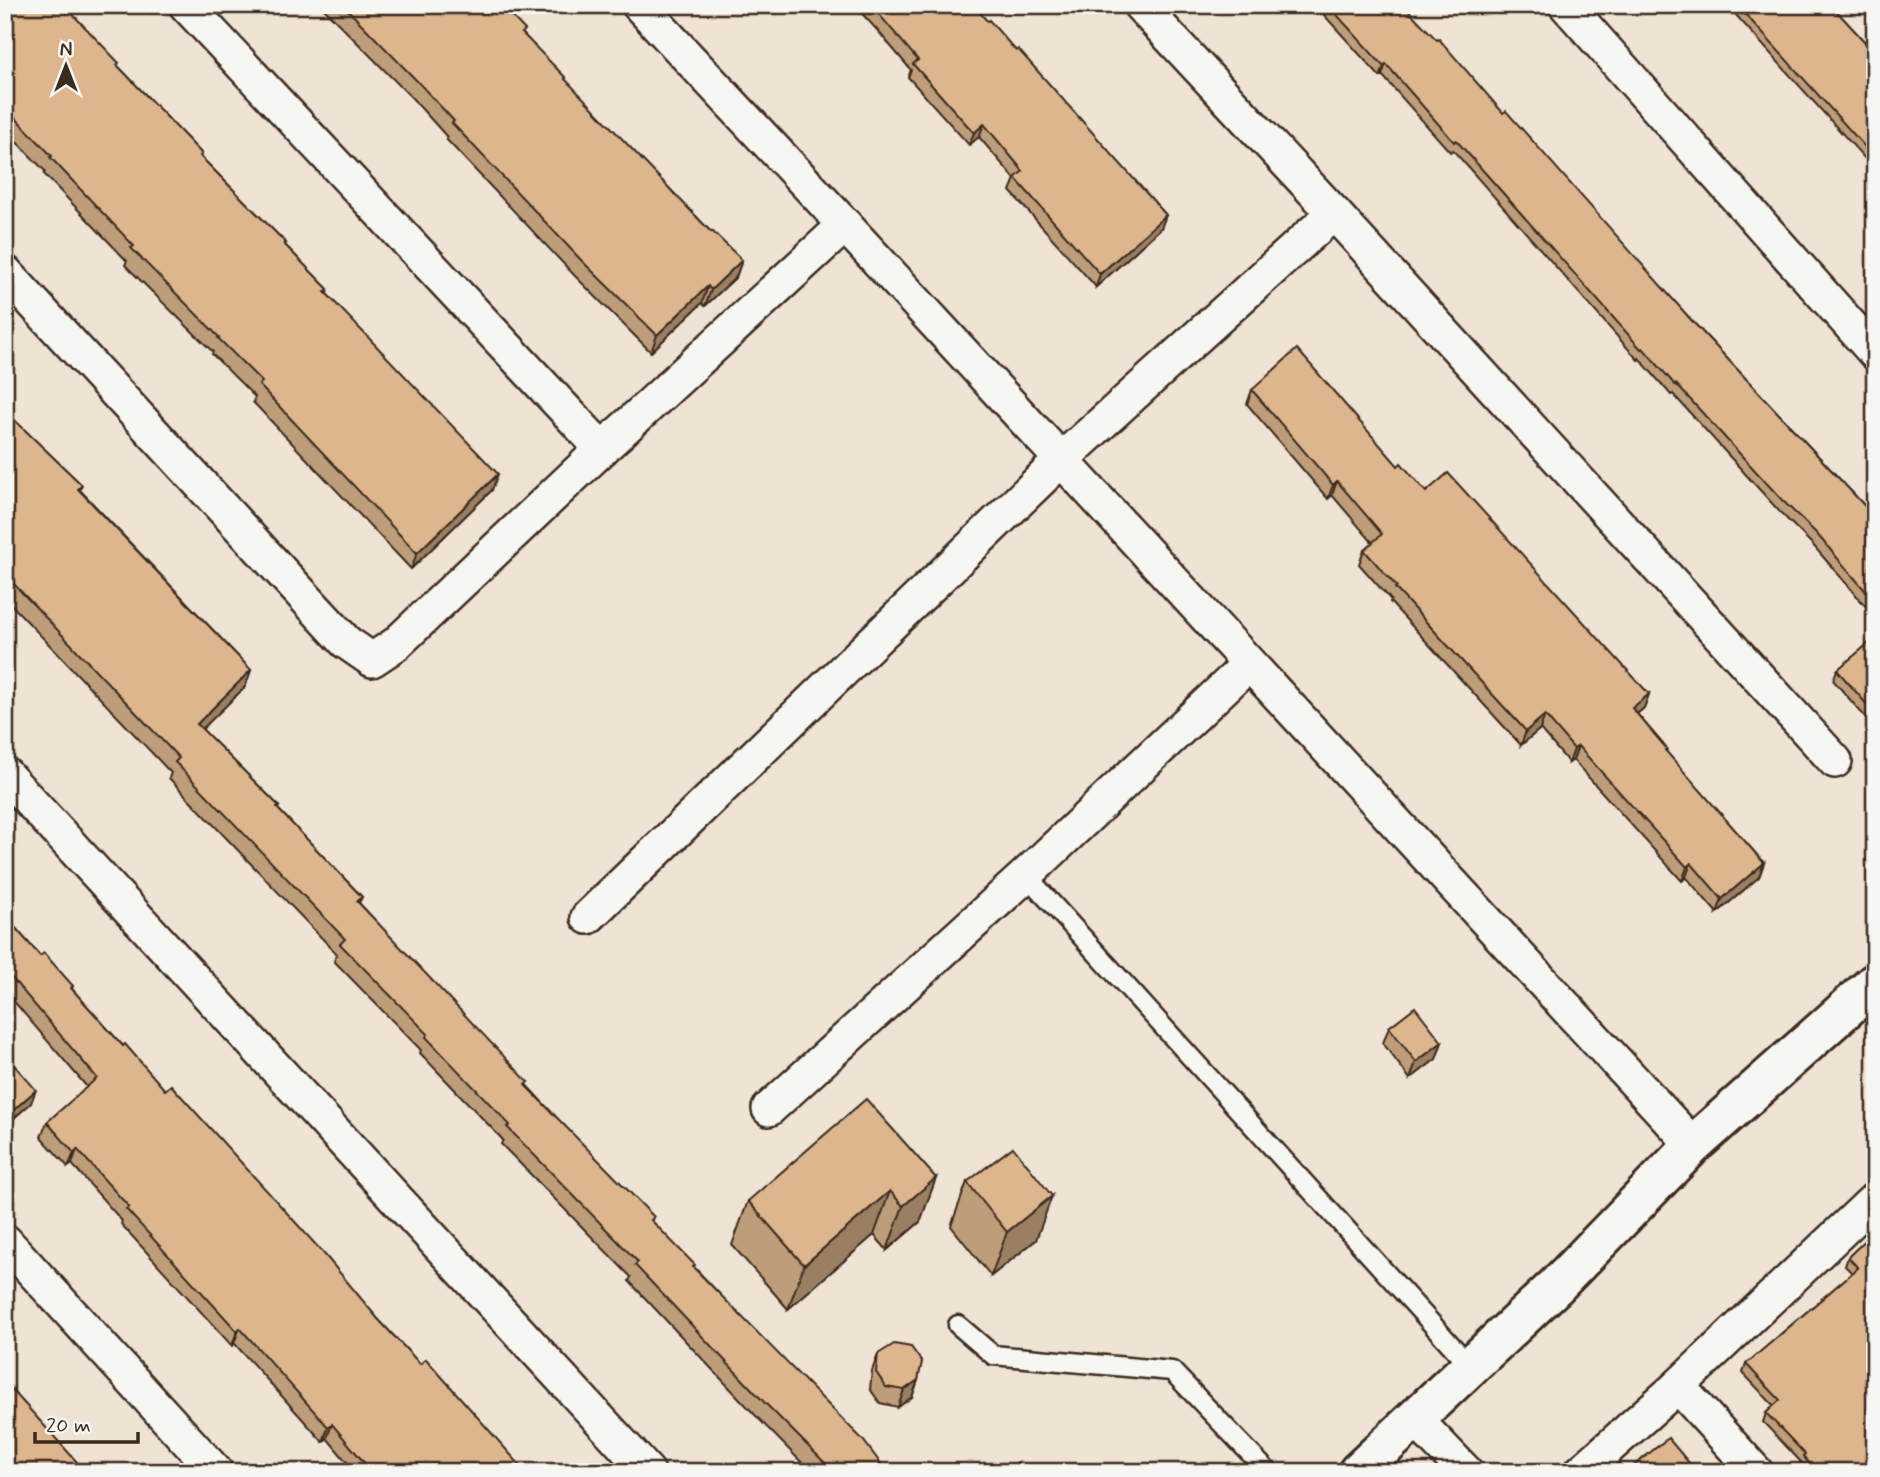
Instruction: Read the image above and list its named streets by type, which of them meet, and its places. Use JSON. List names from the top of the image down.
{
  "scale_bar": "20 m",
  "north": "top"
}
